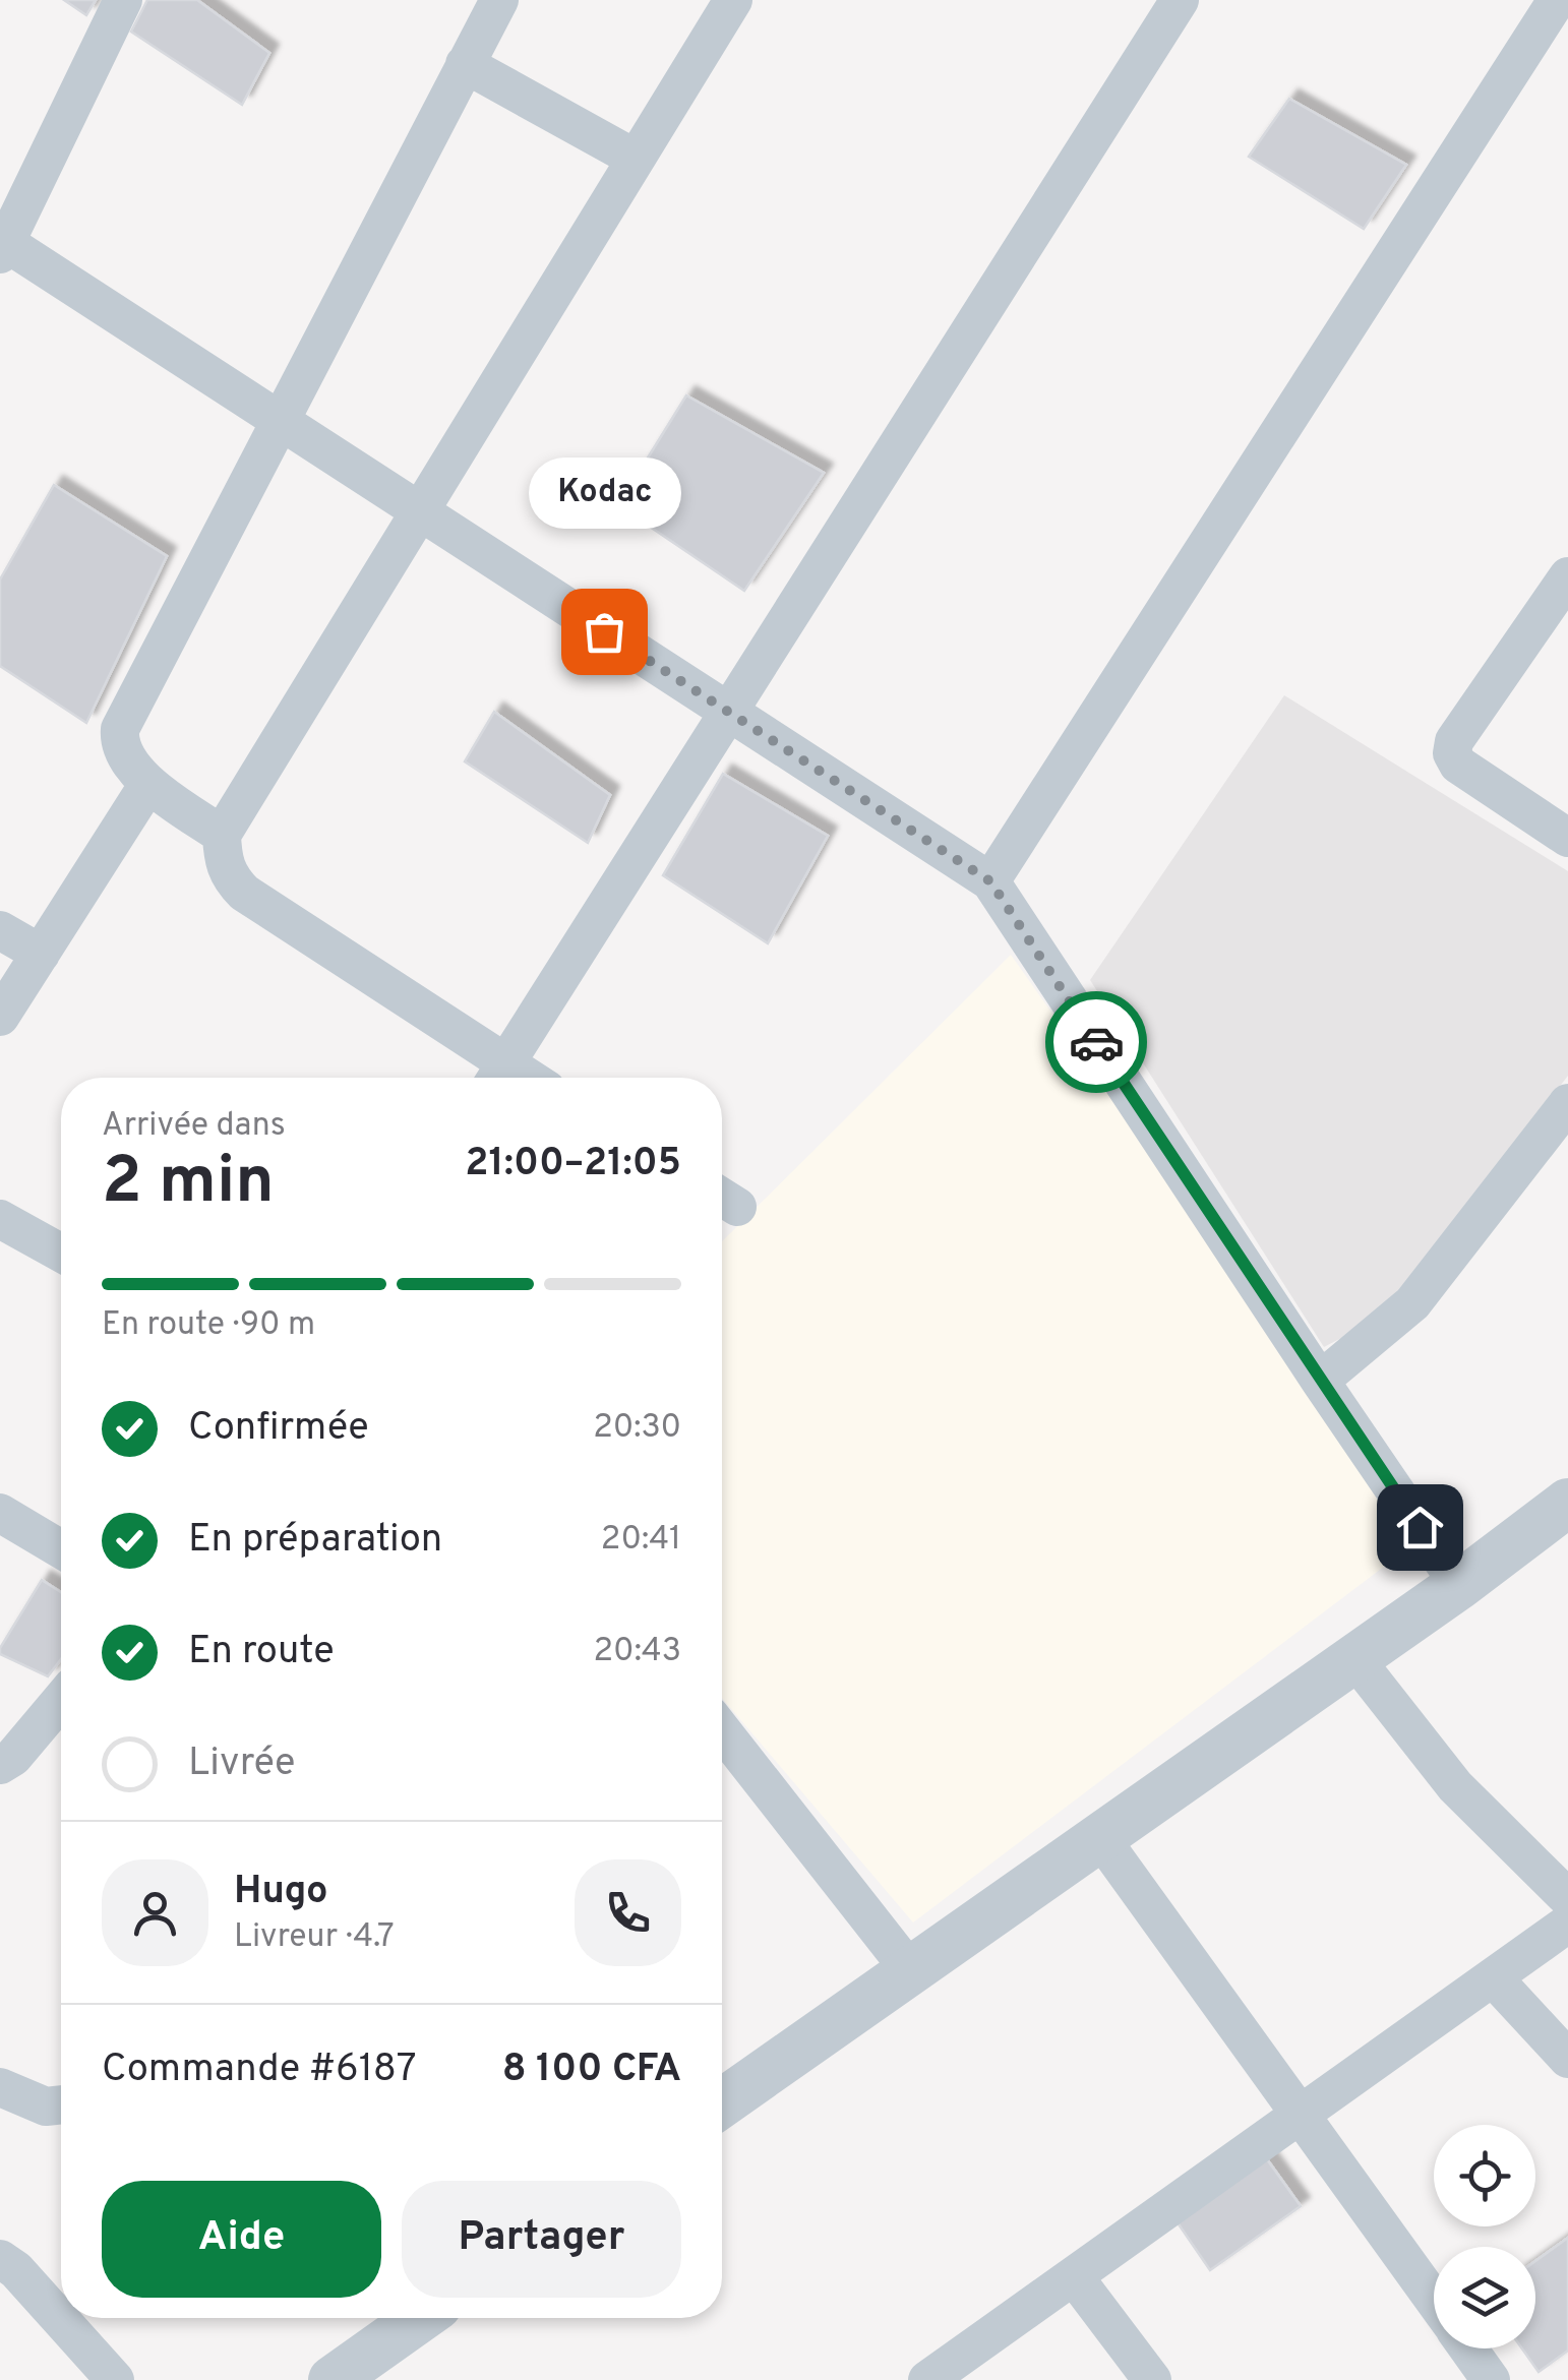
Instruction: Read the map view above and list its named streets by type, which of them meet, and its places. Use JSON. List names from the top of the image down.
{
  "places": ["Kodac"],
  "page": {
    "bubble": "Kodac",
    "heading": ["2 min", "Arrivée dans", "21:00–21:05"],
    "panel": [
      "Hugo",
      "Livreur · 4.7",
      "Commande #6187",
      "8 100 CFA"
    ],
    "bar": "En route · 90 m",
    "list": [
      ["Confirmée", "20:30"],
      ["En préparation", "20:41"],
      ["En route", "20:43"],
      "Livrée"
    ],
    "buttons": ["Aide", "Partager"]
  }
}
